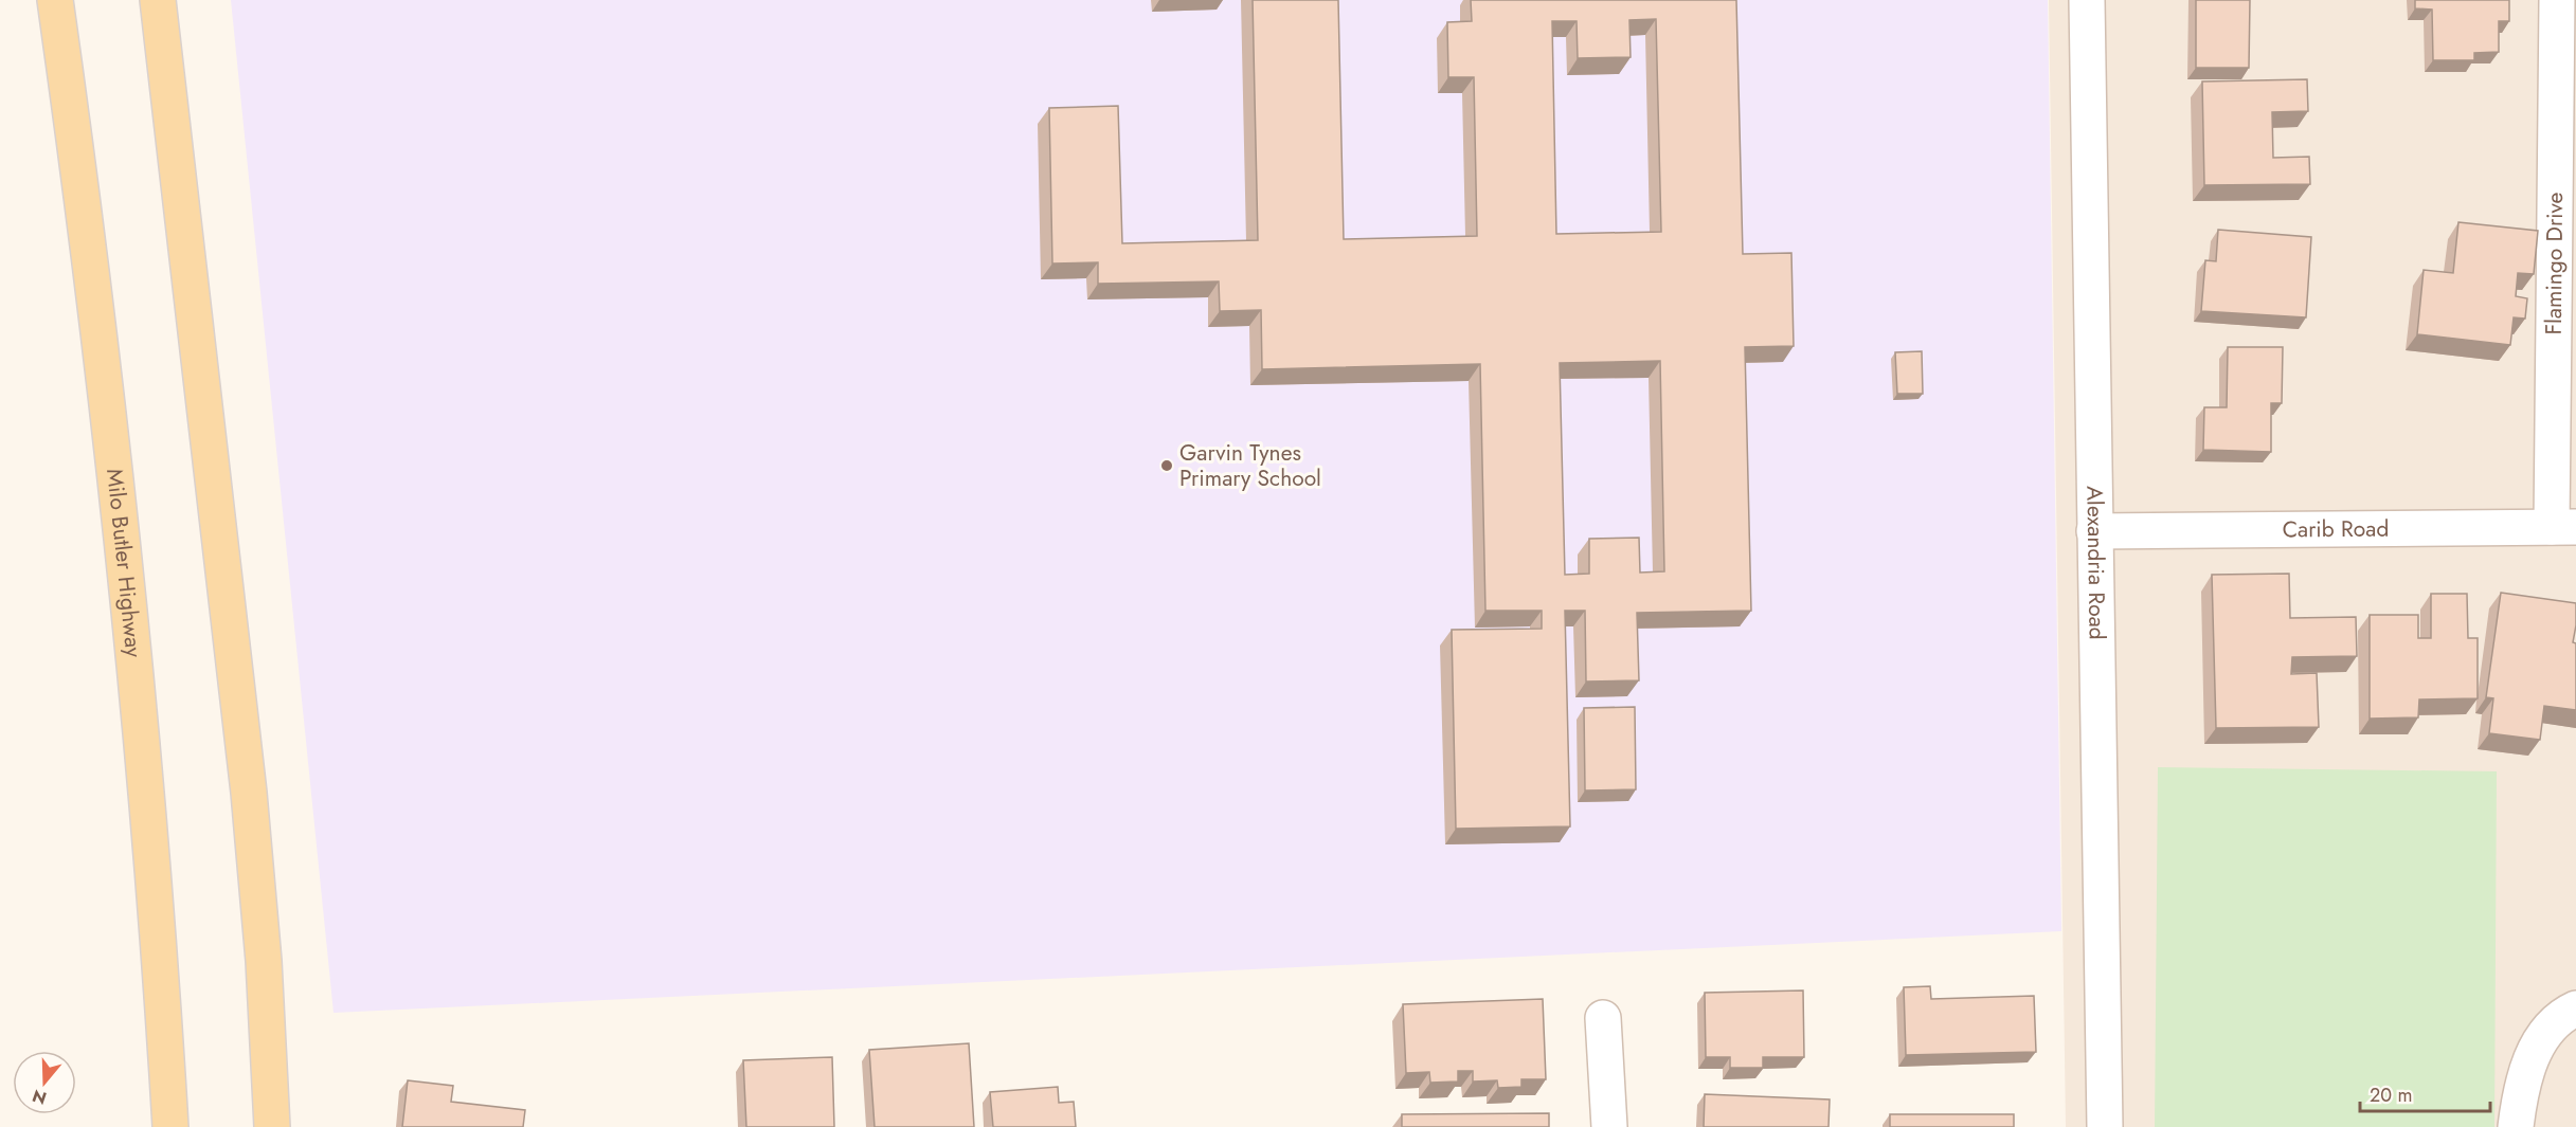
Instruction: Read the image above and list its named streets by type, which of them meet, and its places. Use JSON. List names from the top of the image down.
{
  "streets": {
    "main road": ["Milo Butler Highway"],
    "street": ["Flamingo Drive", "Carib Road", "Alexandria Road"]
  },
  "crossings": [
    ["Flamingo Drive", "Carib Road"],
    ["Carib Road", "Alexandria Road"]
  ],
  "places": ["Garvin Tynes Primary School"],
  "scale_bar": "20 m",
  "north": "bottom"
}
